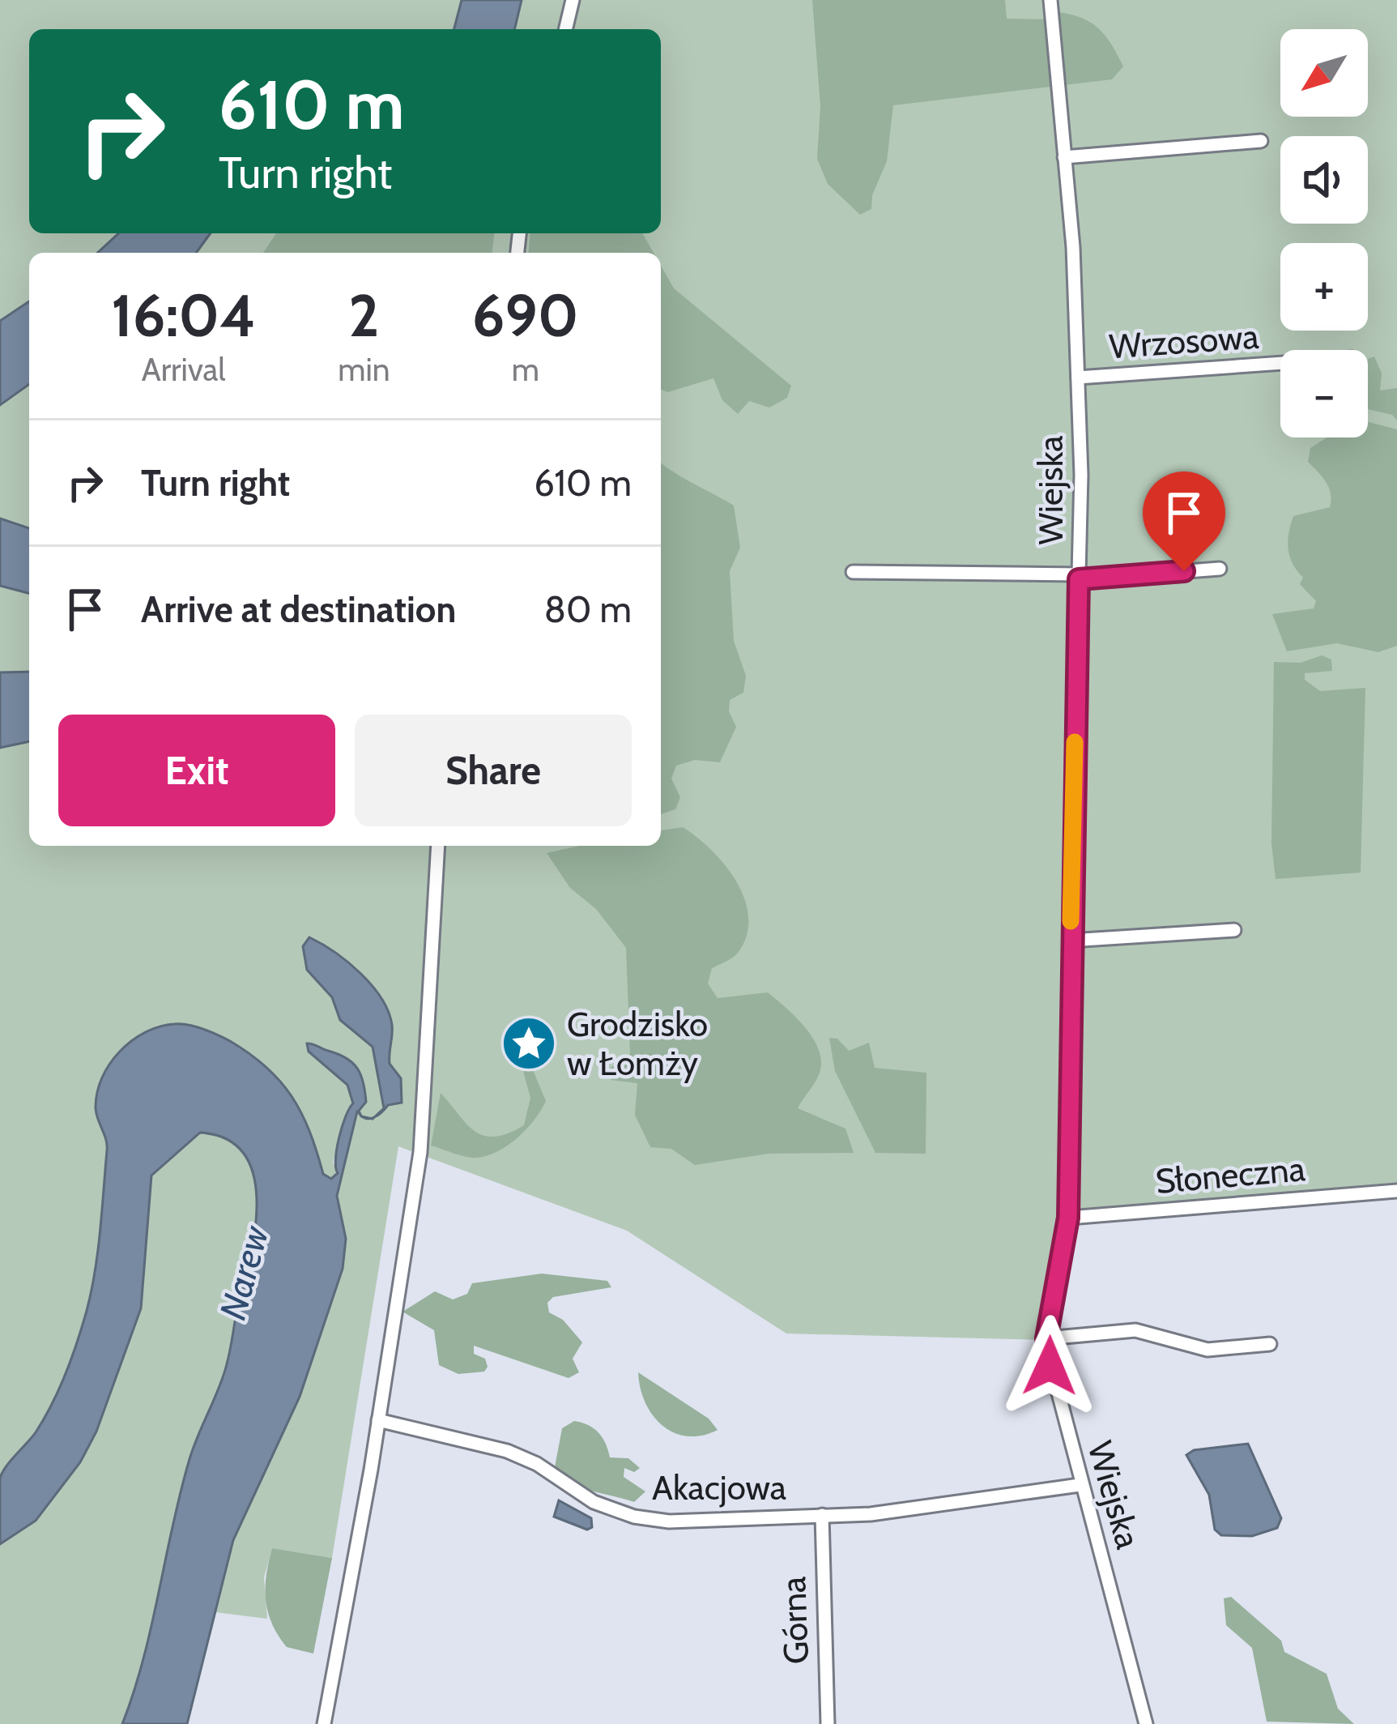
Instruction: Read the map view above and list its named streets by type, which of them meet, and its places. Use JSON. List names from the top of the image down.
{
  "streets": {
    "street": [
      "Wrzosowa",
      "Wiejska",
      "Słoneczna",
      "Akacjowa",
      "Górna"
    ]
  },
  "crossings": [
    ["Wrzosowa", "Wiejska"],
    ["Wiejska", "Słoneczna"],
    ["Wiejska", "Akacjowa"],
    ["Akacjowa", "Górna"]
  ],
  "water": ["Narew"],
  "places": {
    "place": ["Grodzisko w Łomży"]
  },
  "north": "bottom left",
  "page": {
    "map_buttons": ["+", "−"],
    "turn": ["610 m", "Turn right"],
    "eta": [
      "16:04",
      "Arrival",
      "2",
      "min",
      "690",
      "m"
    ],
    "list": [
      {
        "name": "Turn right",
        "value": "610 m"
      },
      {
        "name": "Arrive at destination",
        "value": "80 m"
      }
    ],
    "buttons": ["Exit", "Share"]
  }
}
